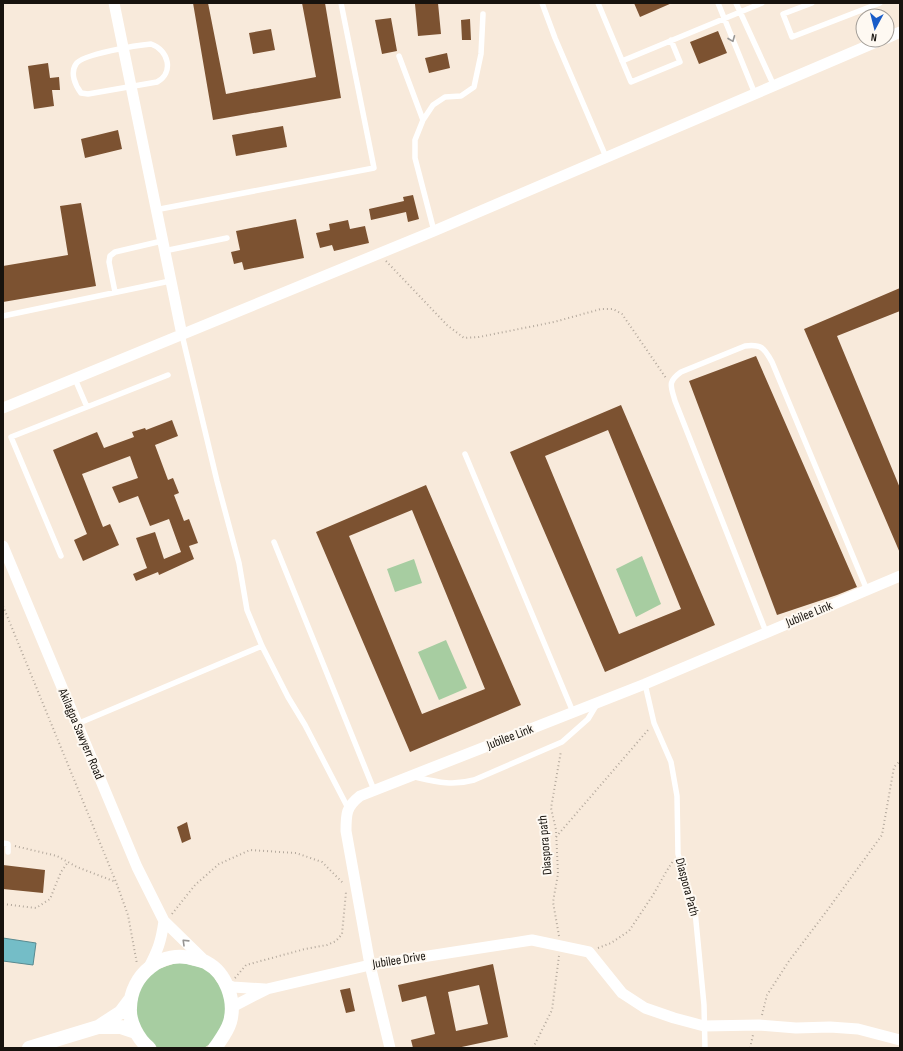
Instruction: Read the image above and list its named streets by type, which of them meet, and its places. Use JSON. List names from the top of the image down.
{
  "streets": {
    "street": ["Jubilee Link", "Akilagpa Sawyerr Road", "Jubilee Drive"],
    "lane": ["Diaspora Path"],
    "path": ["Diaspora path"]
  },
  "crossings": [
    ["Jubilee Link", "Diaspora Path"],
    ["Diaspora path", "Jubilee Drive"]
  ],
  "north": "bottom"
}
